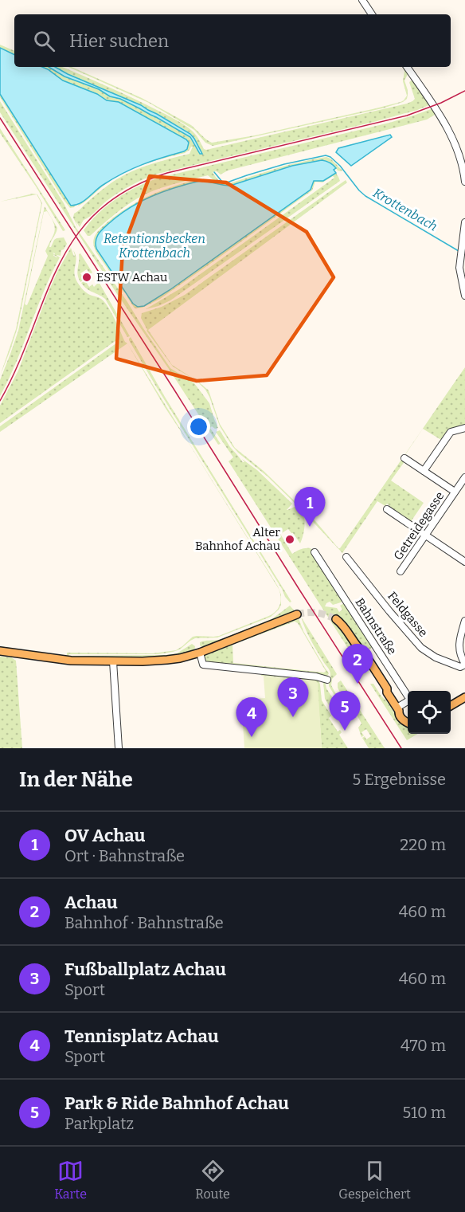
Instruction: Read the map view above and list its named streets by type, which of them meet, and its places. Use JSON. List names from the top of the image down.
{
  "streets": {
    "street": ["Getreidegasse", "Feldgasse", "Bahnstraße"]
  },
  "water": ["Krottenbach", "Retentionsbecken Krottenbach"],
  "places": ["ESTW Achau", "Alter Bahnhof Achau"],
  "page": {
    "search": "Hier suchen",
    "pins": [
      "1",
      "2",
      "3",
      "5",
      "4"
    ],
    "heading": ["In der Nähe", "5 Ergebnisse"],
    "list": [
      {
        "mark": "1",
        "name": "OV Achau",
        "note": "Ort · Bahnstraße",
        "value": "220 m"
      },
      {
        "mark": "2",
        "name": "Achau",
        "note": "Bahnhof · Bahnstraße",
        "value": "460 m"
      },
      {
        "mark": "3",
        "name": "Fußballplatz Achau",
        "note": "Sport",
        "value": "460 m"
      },
      {
        "mark": "4",
        "name": "Tennisplatz Achau",
        "note": "Sport",
        "value": "470 m"
      },
      {
        "mark": "5",
        "name": "Park & Ride Bahnhof Achau",
        "note": "Parkplatz",
        "value": "510 m"
      }
    ],
    "nav": ["Karte", "Route", "Gespeichert"]
  }
}
